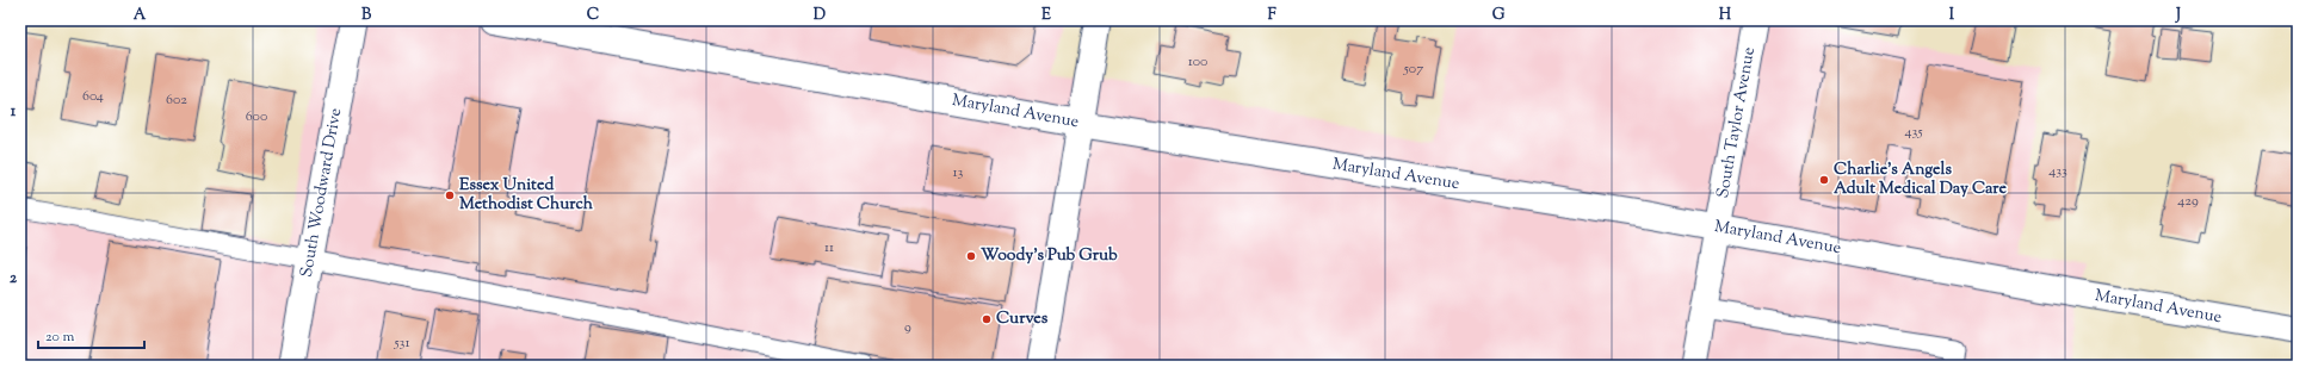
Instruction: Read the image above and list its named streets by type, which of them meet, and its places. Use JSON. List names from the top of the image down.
{
  "streets": {
    "street": ["Maryland Avenue", "South Taylor Avenue", "South Woodward Drive"]
  },
  "crossings": [
    ["Maryland Avenue", "South Taylor Avenue"]
  ],
  "places": [
    "Charlie’s Angels Adult Medical Day Care",
    "Essex United Methodist Church",
    "Woody's Pub Grub",
    "Curves"
  ],
  "house_numbers": [
    "100",
    "507",
    "604",
    "602",
    "600",
    "435",
    "433",
    "13",
    "429",
    "11",
    "9",
    "531"
  ],
  "scale_bar": "20 m",
  "grid": {
    "columns": [
      "A",
      "B",
      "C",
      "D",
      "E",
      "F",
      "G",
      "H",
      "I",
      "J"
    ],
    "rows": ["1", "2"]
  }
}
